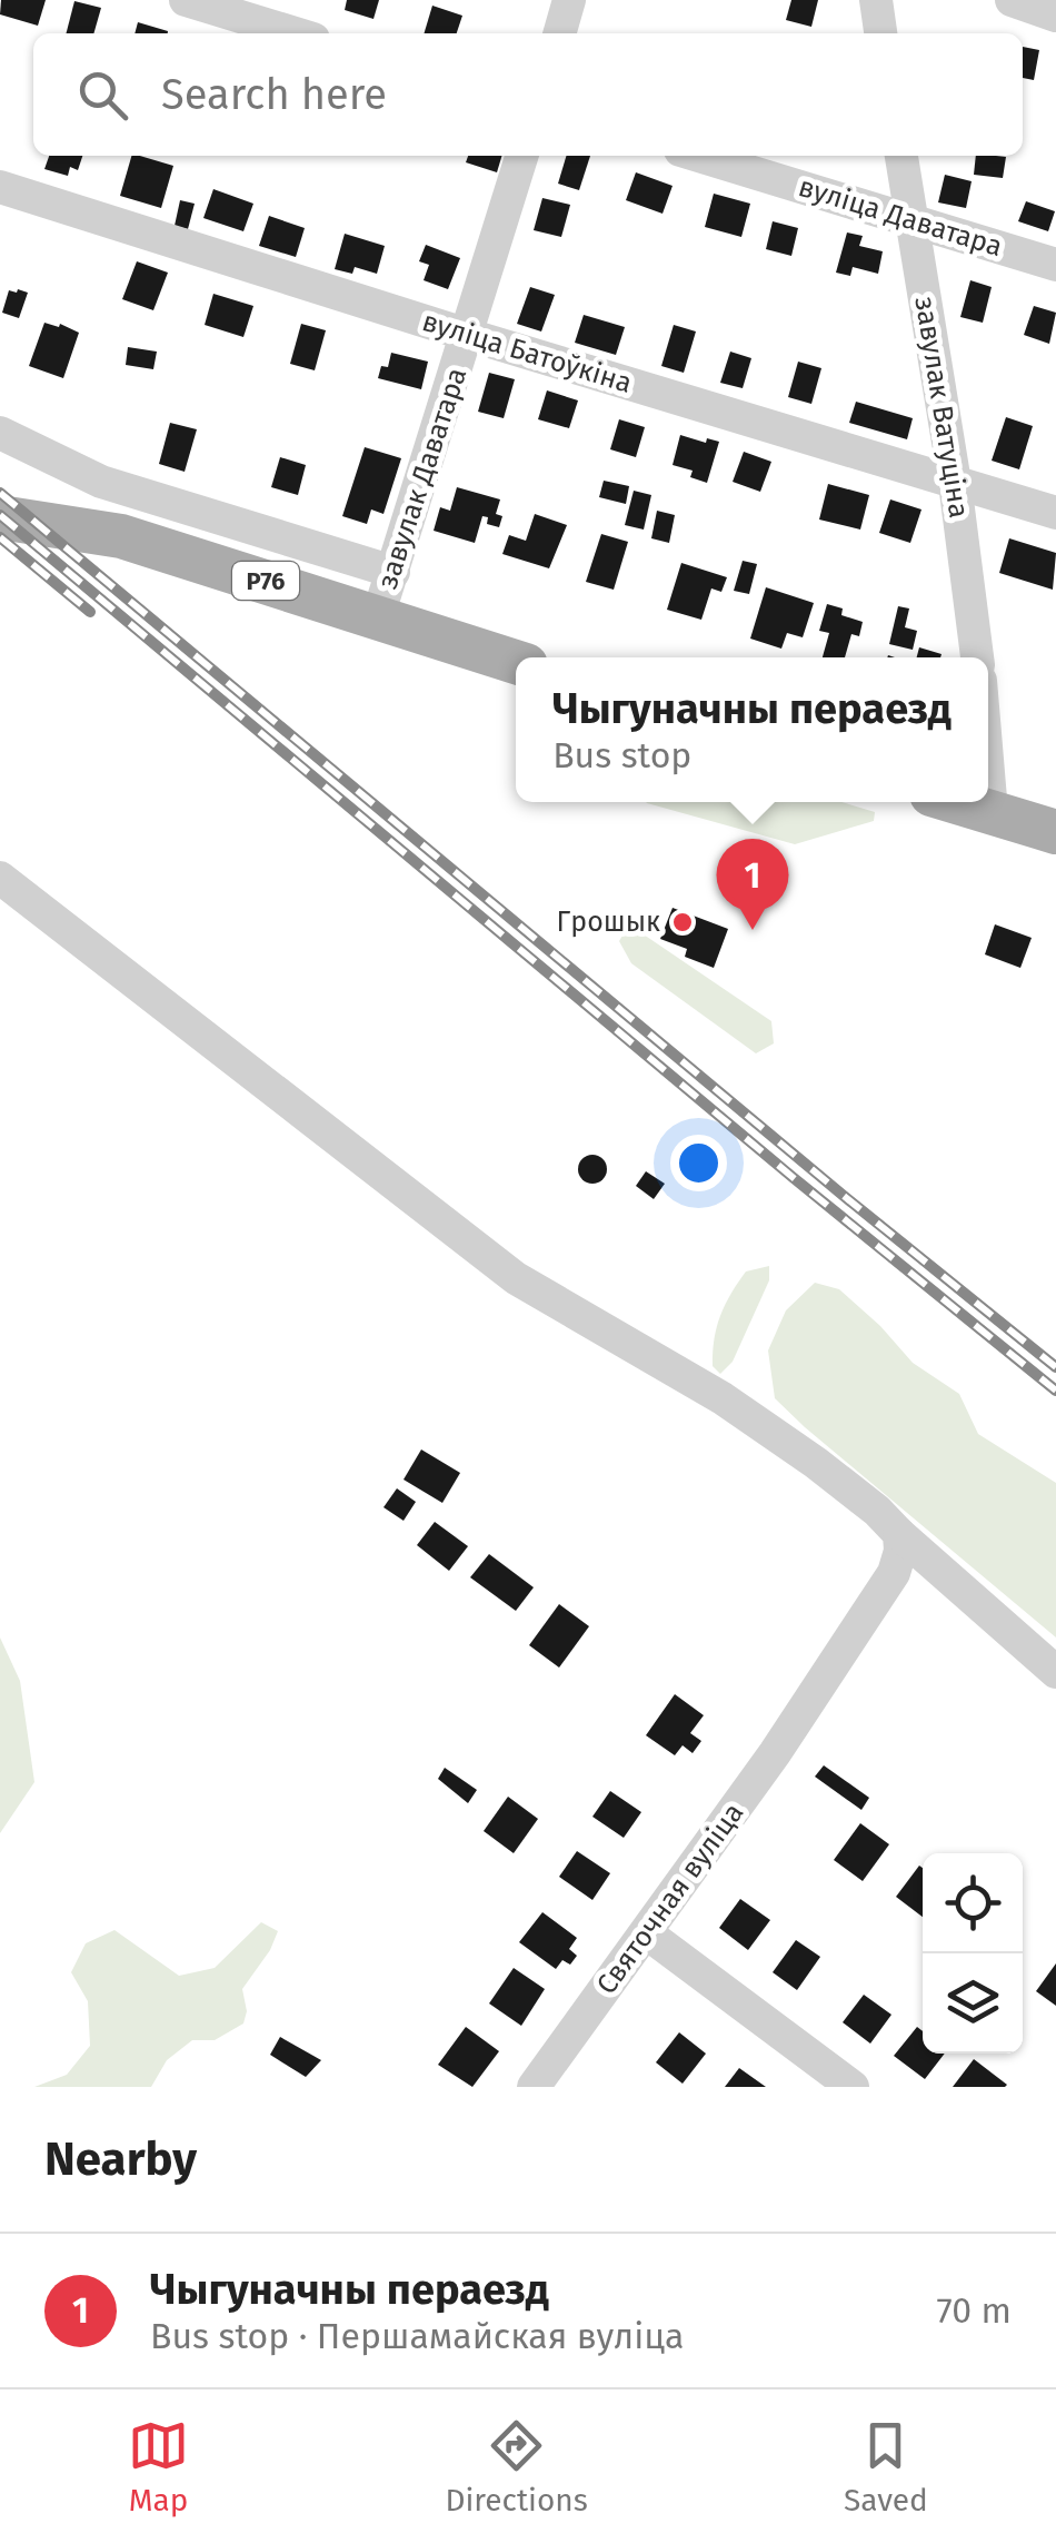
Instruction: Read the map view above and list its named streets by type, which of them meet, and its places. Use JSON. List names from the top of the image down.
{
  "streets": {
    "main road": ["Р76"],
    "street": [
      "вуліца Даватара",
      "вуліца Батоўкіна",
      "завулак Ватуціна",
      "завулак Даватара",
      "Святочная вуліца"
    ]
  },
  "crossings": [
    ["вуліца Даватара", "завулак Ватуціна"],
    ["вуліца Батоўкіна", "завулак Ватуціна"],
    ["вуліца Батоўкіна", "завулак Даватара"],
    ["завулак Даватара", "Р76"]
  ],
  "places": ["Грошык"],
  "page": {
    "search": "Search here",
    "popup": ["Чыгуначны пераезд", "Bus stop"],
    "pins": "1",
    "heading": "Nearby",
    "list": [
      {
        "mark": "1",
        "name": "Чыгуначны пераезд",
        "note": "Bus stop · Першамайская вуліца",
        "value": "70 m"
      }
    ],
    "nav": ["Map", "Directions", "Saved"]
  }
}
